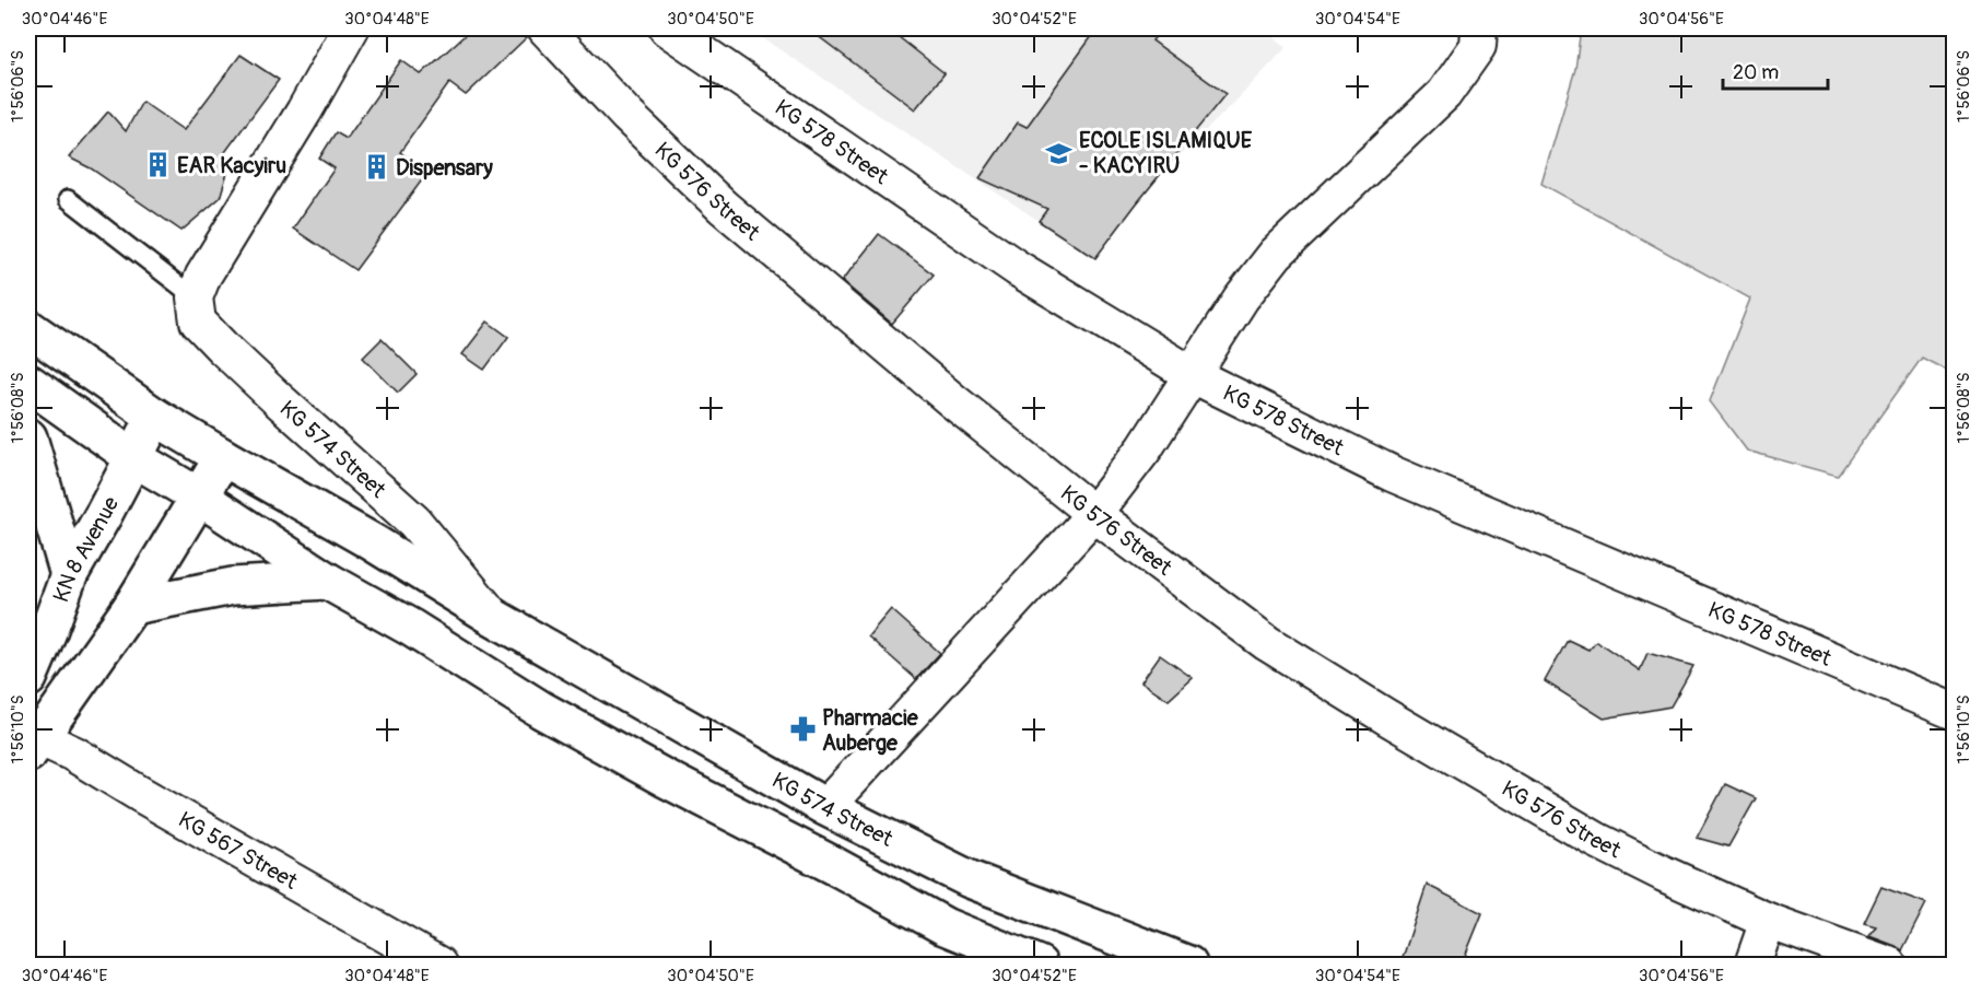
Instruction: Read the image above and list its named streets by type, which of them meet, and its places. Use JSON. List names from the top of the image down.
{
  "streets": {
    "street": [
      "KG 578 Street",
      "KG 576 Street",
      "KG 574 Street",
      "KN 8 Avenue",
      "KG 567 Street"
    ]
  },
  "crossings": [
    ["KG 574 Street", "KN 8 Avenue"]
  ],
  "places": {
    "school or university": ["ECOLE ISLAMIQUE - KACYIRU"],
    "building": ["EAR Kacyiru", "Dispensary"],
    "pharmacy": ["Pharmacie Auberge"]
  },
  "scale_bar": "20 m",
  "coordinates": [
    "30°04'46\"E",
    "30°04'48\"E",
    "30°04'50\"E",
    "30°04'52\"E",
    "30°04'54\"E",
    "30°04'56\"E",
    "1°56'06\"S",
    "1°56'08\"S",
    "1°56'10\"S"
  ]
}
